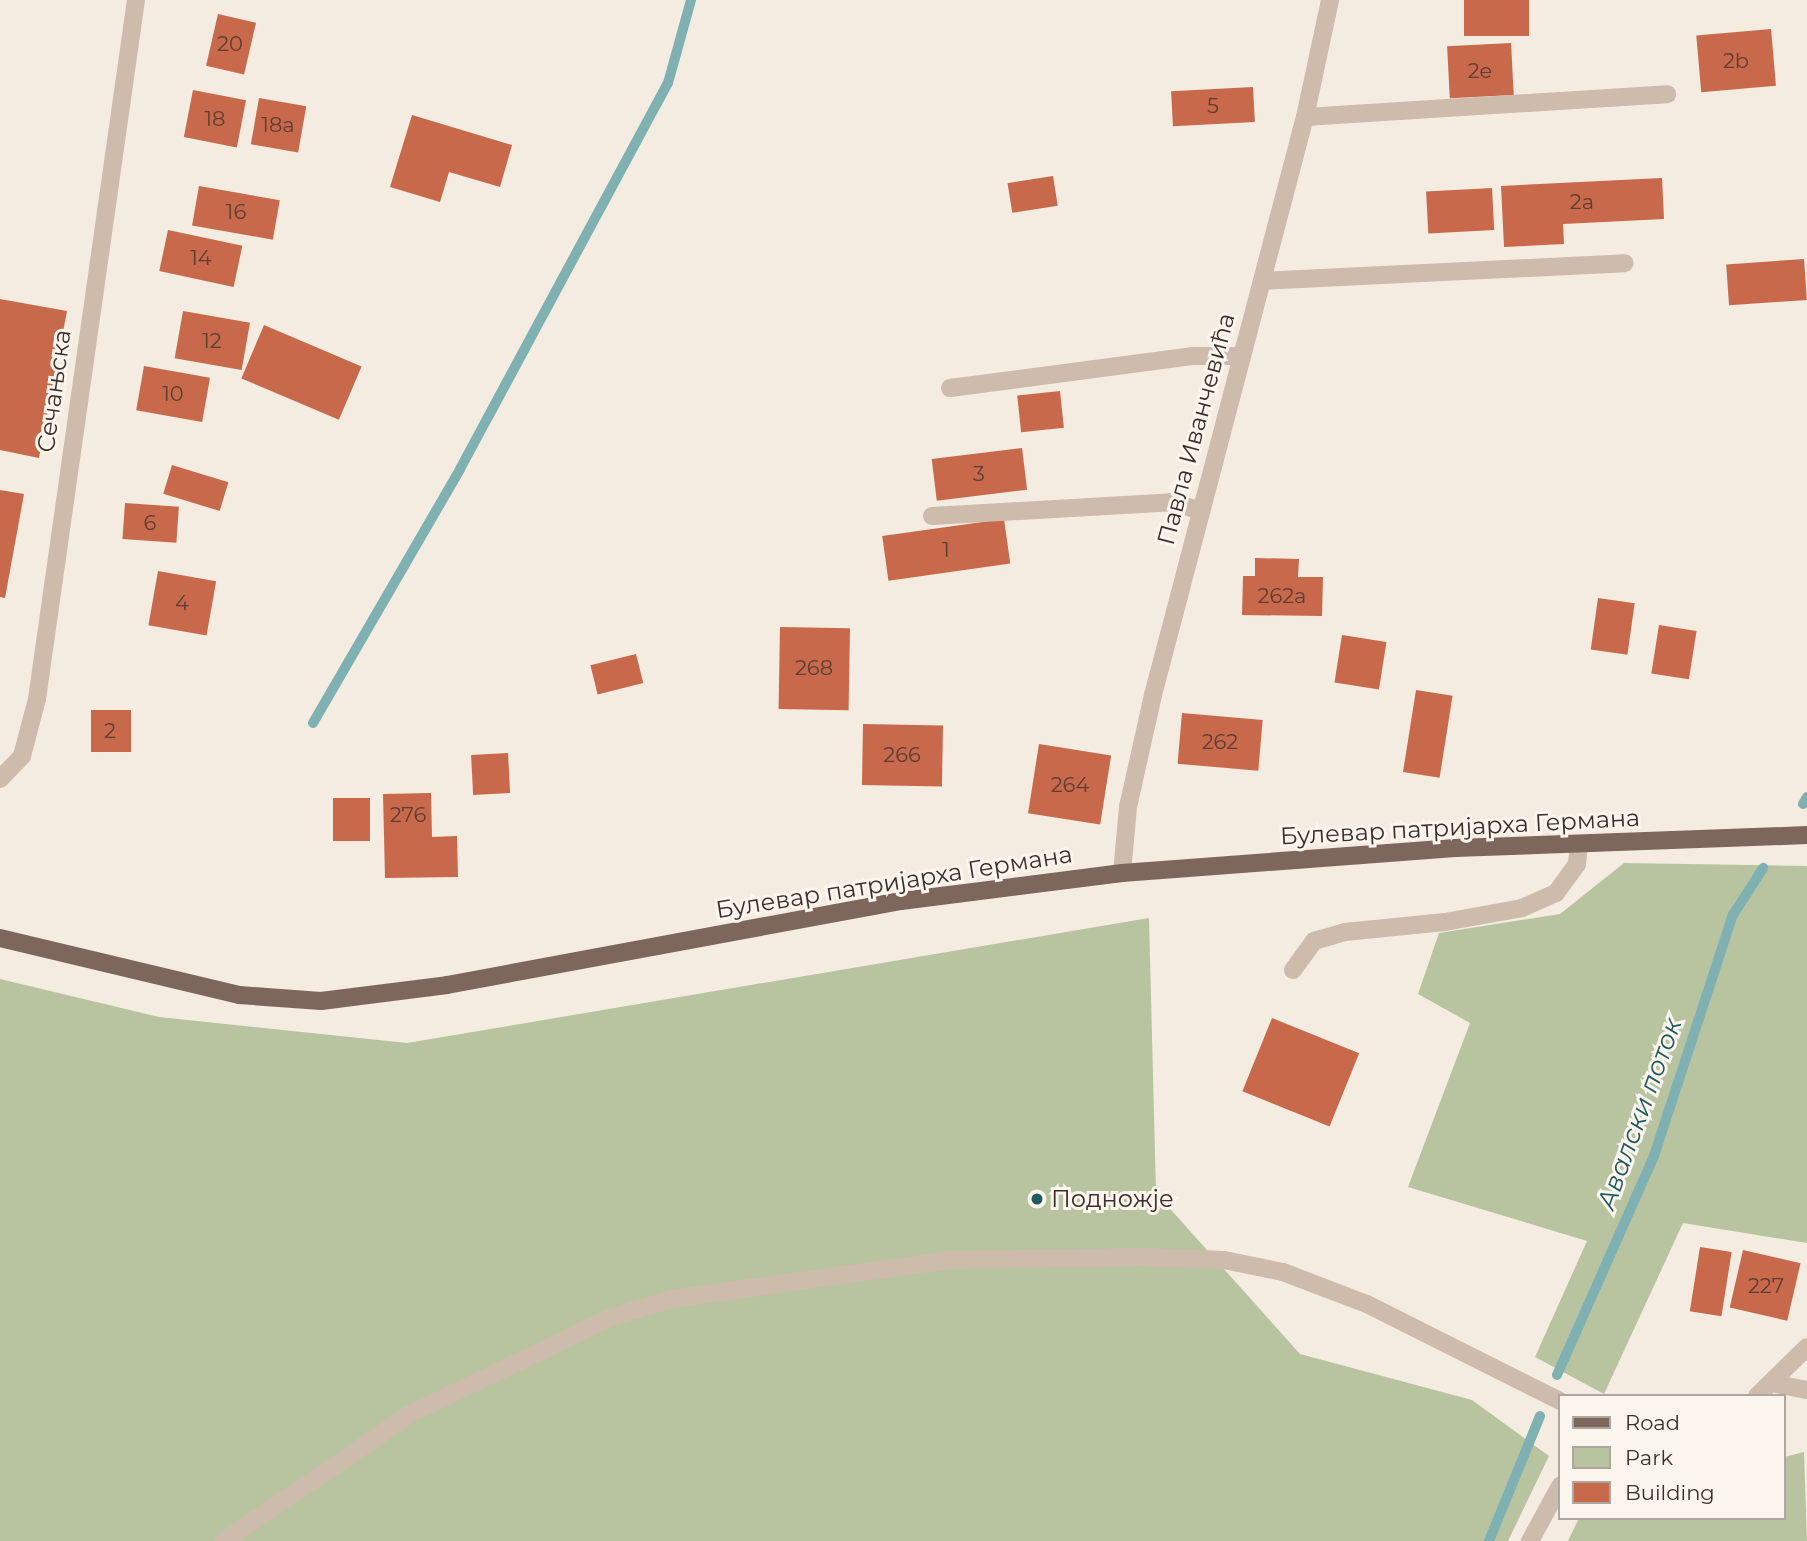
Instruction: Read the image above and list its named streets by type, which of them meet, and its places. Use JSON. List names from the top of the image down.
{
  "streets": {
    "main road": ["Булевар патријарха Германа"],
    "street": ["Сечањска", "Павла Иванчевића"]
  },
  "crossings": [
    ["Павла Иванчевића", "Булевар патријарха Германа"]
  ],
  "water": ["Авалски поток"],
  "places": ["Подножје"],
  "house_numbers": [
    "20",
    "2b",
    "2e",
    "5",
    "18",
    "18a",
    "2a",
    "16",
    "14",
    "12",
    "10",
    "3",
    "6",
    "1",
    "262a",
    "4",
    "268",
    "2",
    "262",
    "266",
    "264",
    "276",
    "227"
  ],
  "legend": ["Road", "Park", "Building"]
}
